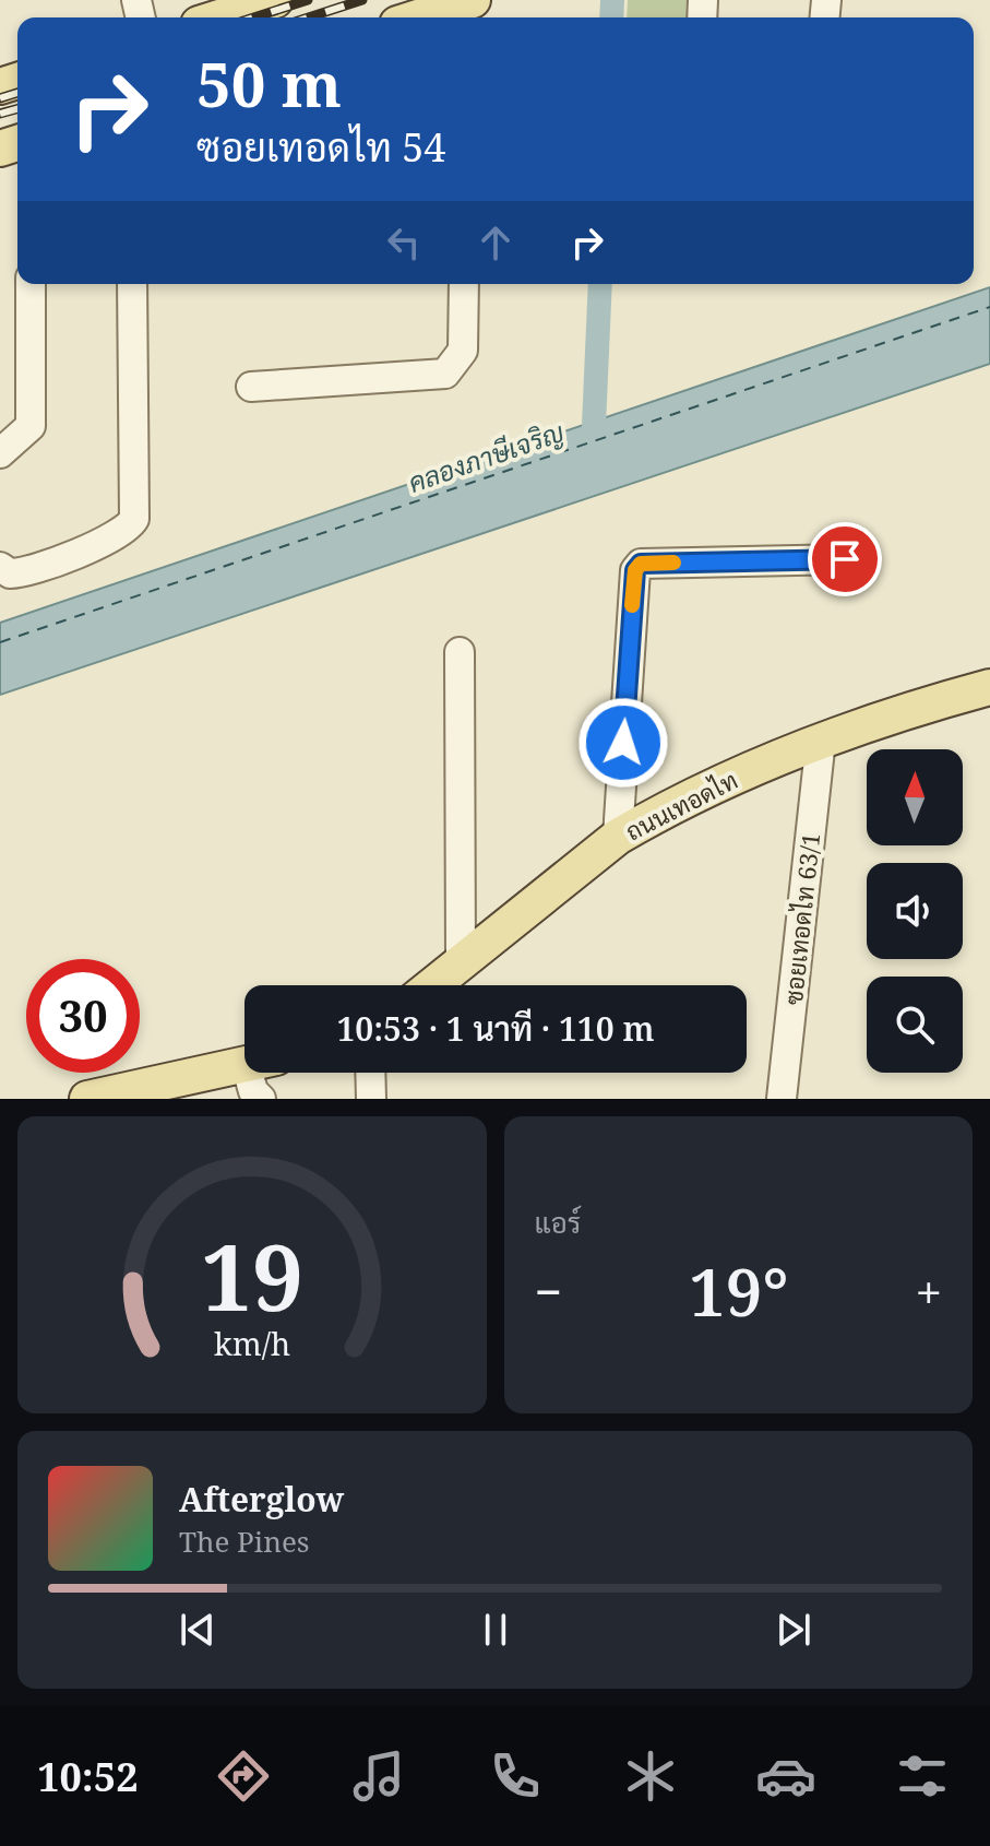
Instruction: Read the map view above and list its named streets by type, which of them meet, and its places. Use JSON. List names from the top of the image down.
{
  "streets": {
    "main road": ["ถนนเทอดไท"],
    "street": ["ซอยเทอดไท 63/1"]
  },
  "crossings": [
    ["ถนนเทอดไท", "ซอยเทอดไท 63/1"]
  ],
  "water": ["คลองภาษีเจริญ"],
  "north": "top",
  "page": {
    "turn": ["50 m", "ซอยเทอดไท 54"],
    "limit": "30",
    "trip": "10:53 · 1 นาที · 110 m",
    "tile": "แอร์",
    "heat": ["−", "19°", "+"],
    "song": ["Afterglow", "The Pines"],
    "tabs": "10:52",
    "gauge": ["19", "km/h"]
  }
}
